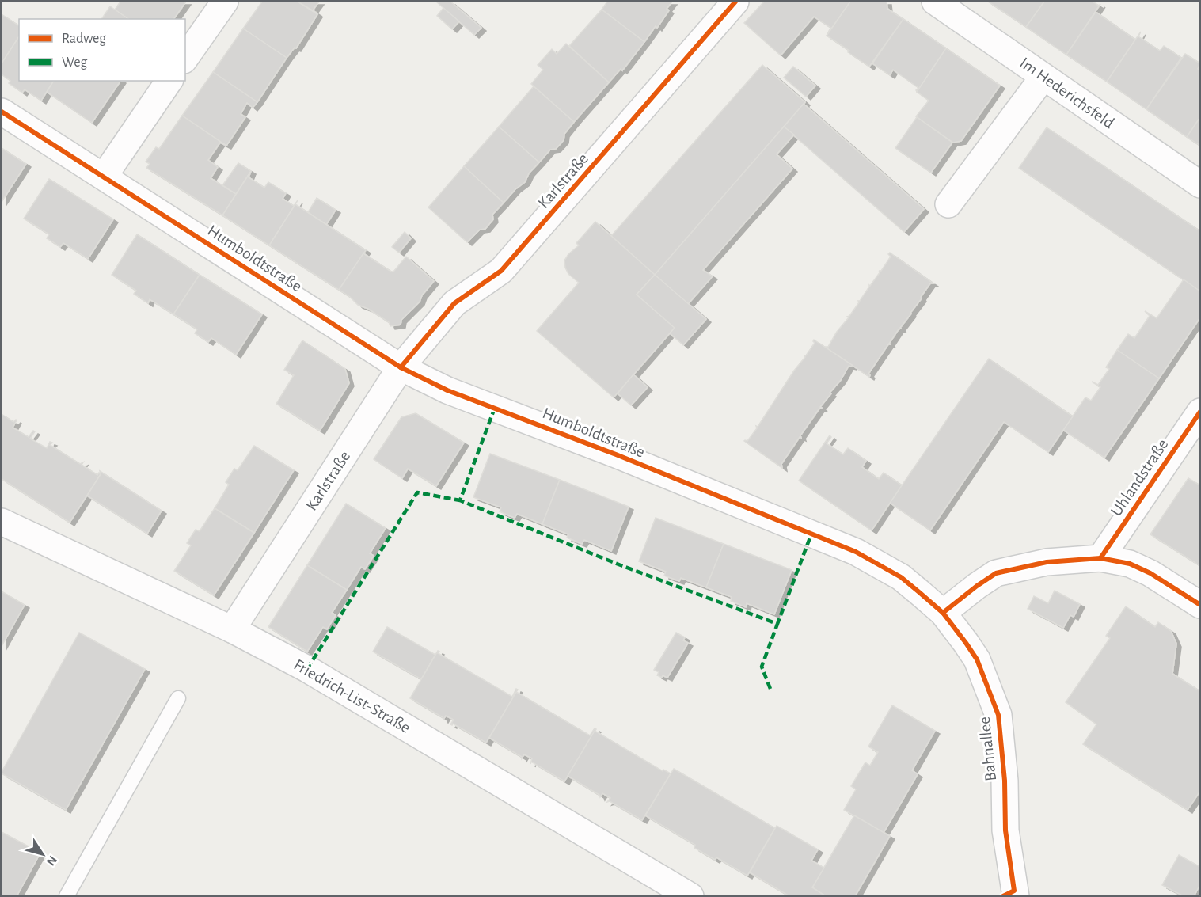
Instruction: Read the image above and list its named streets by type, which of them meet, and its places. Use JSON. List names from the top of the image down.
{
  "streets": {
    "street": [
      "Im Hederichsfeld",
      "Karlstraße",
      "Humboldtstraße",
      "Uhlandstraße",
      "Friedrich-List-Straße",
      "Bahnallee"
    ]
  },
  "crossings": [
    ["Karlstraße", "Humboldtstraße"],
    ["Karlstraße", "Friedrich-List-Straße"],
    ["Humboldtstraße", "Bahnallee"]
  ],
  "legend": ["Radweg", "Weg"],
  "north": "bottom right"
}
